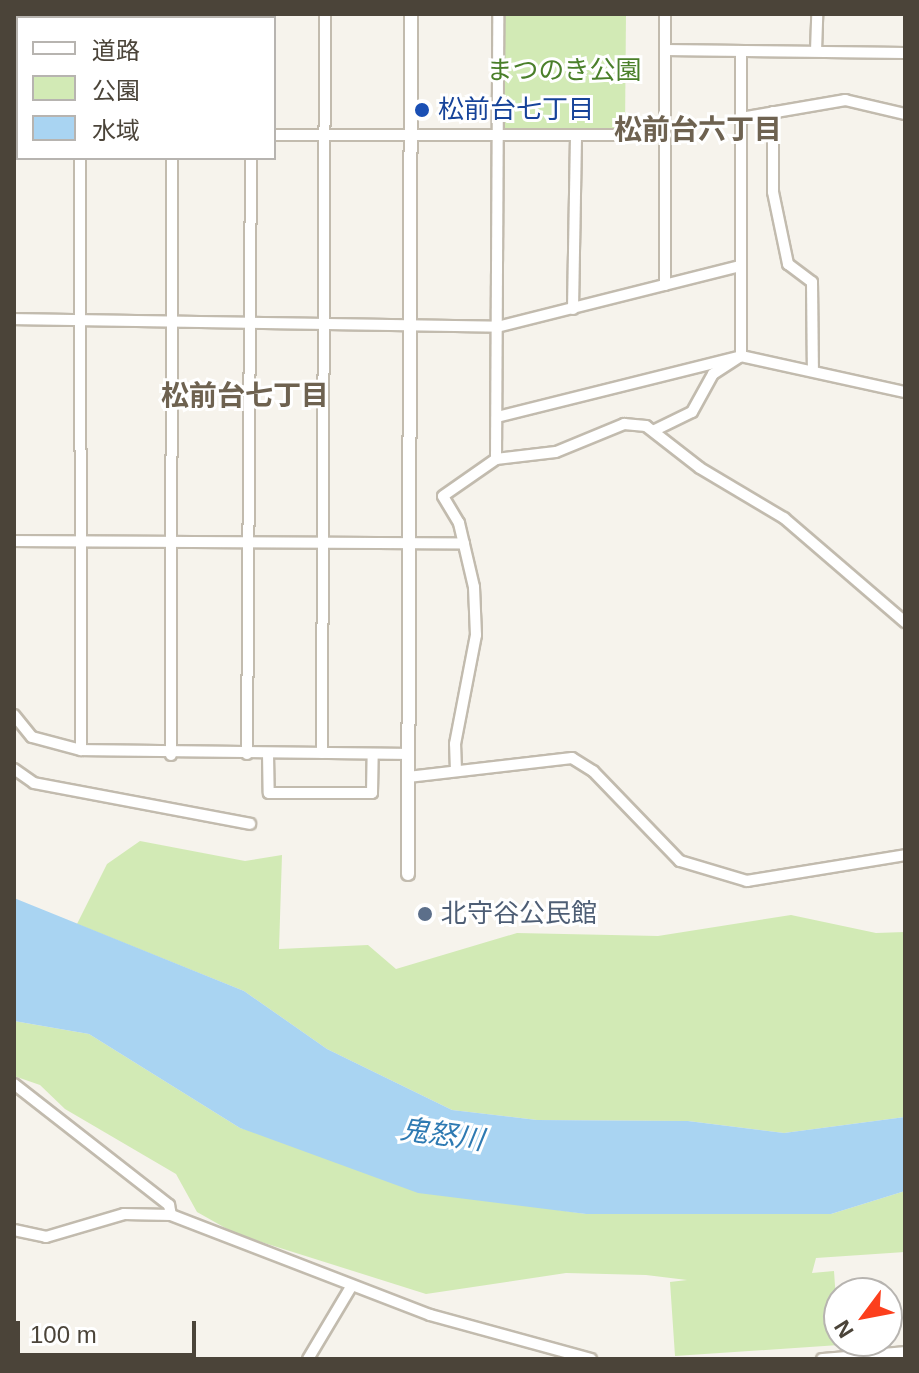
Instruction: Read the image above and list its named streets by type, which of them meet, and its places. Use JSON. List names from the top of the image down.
{
  "districts": ["松前台六丁目", "松前台七丁目"],
  "water": ["鬼怒川"],
  "parks": ["まつのき公園"],
  "places": ["松前台七丁目", "北守谷公民館"],
  "legend": ["道路", "公園", "水域"],
  "scale_bar": "100 m",
  "north": "bottom left"
}
